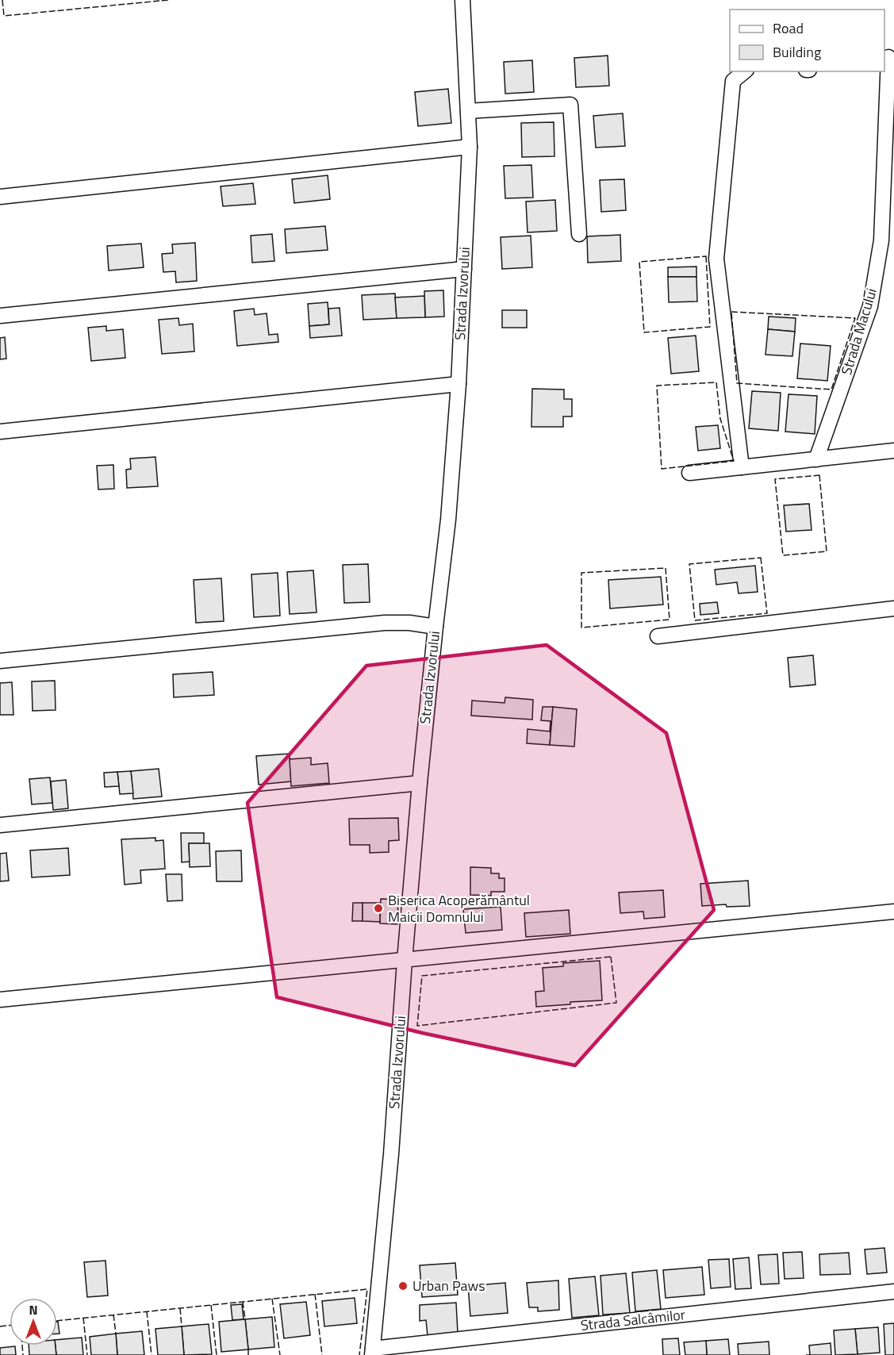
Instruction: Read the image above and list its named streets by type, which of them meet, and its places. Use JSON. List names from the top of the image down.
{
  "streets": {
    "street": ["Strada Izvorului", "Strada Macului", "Strada Salcâmilor"]
  },
  "crossings": [
    ["Strada Izvorului", "Strada Salcâmilor"]
  ],
  "places": ["Biserica Acoperământul Maicii Domnului", "Urban Paws"],
  "legend": ["Road", "Building"],
  "north": "top"
}
